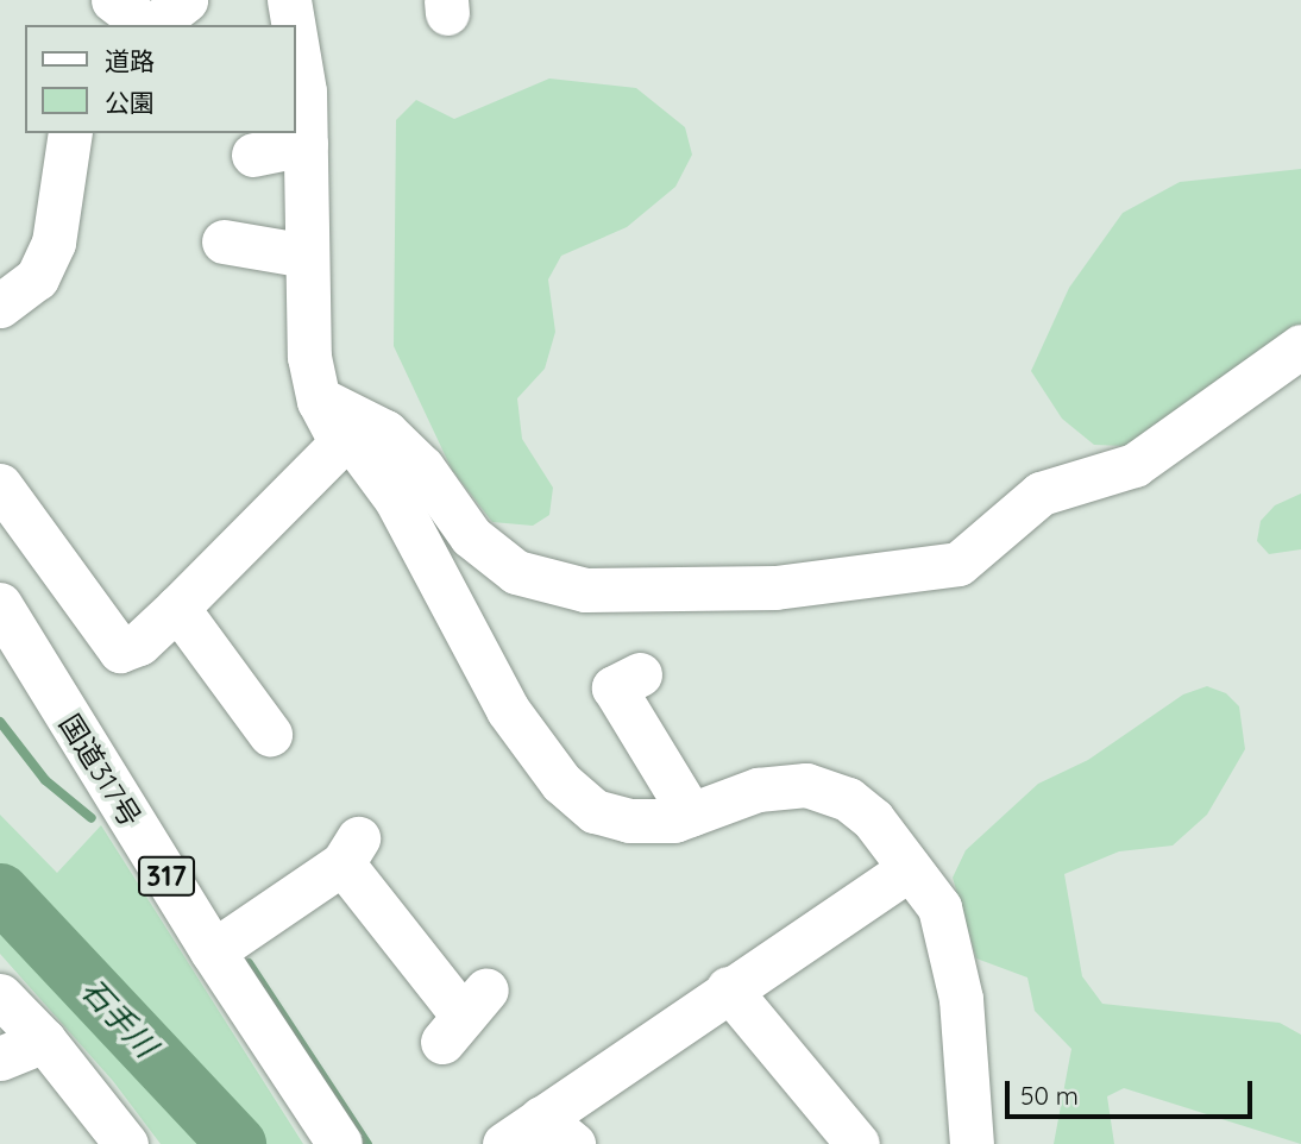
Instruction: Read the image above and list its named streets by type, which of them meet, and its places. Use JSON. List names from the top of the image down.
{
  "streets": {
    "highway": ["国道317号", "317"]
  },
  "water": ["石手川"],
  "legend": ["道路", "公園"],
  "scale_bar": "50 m"
}
